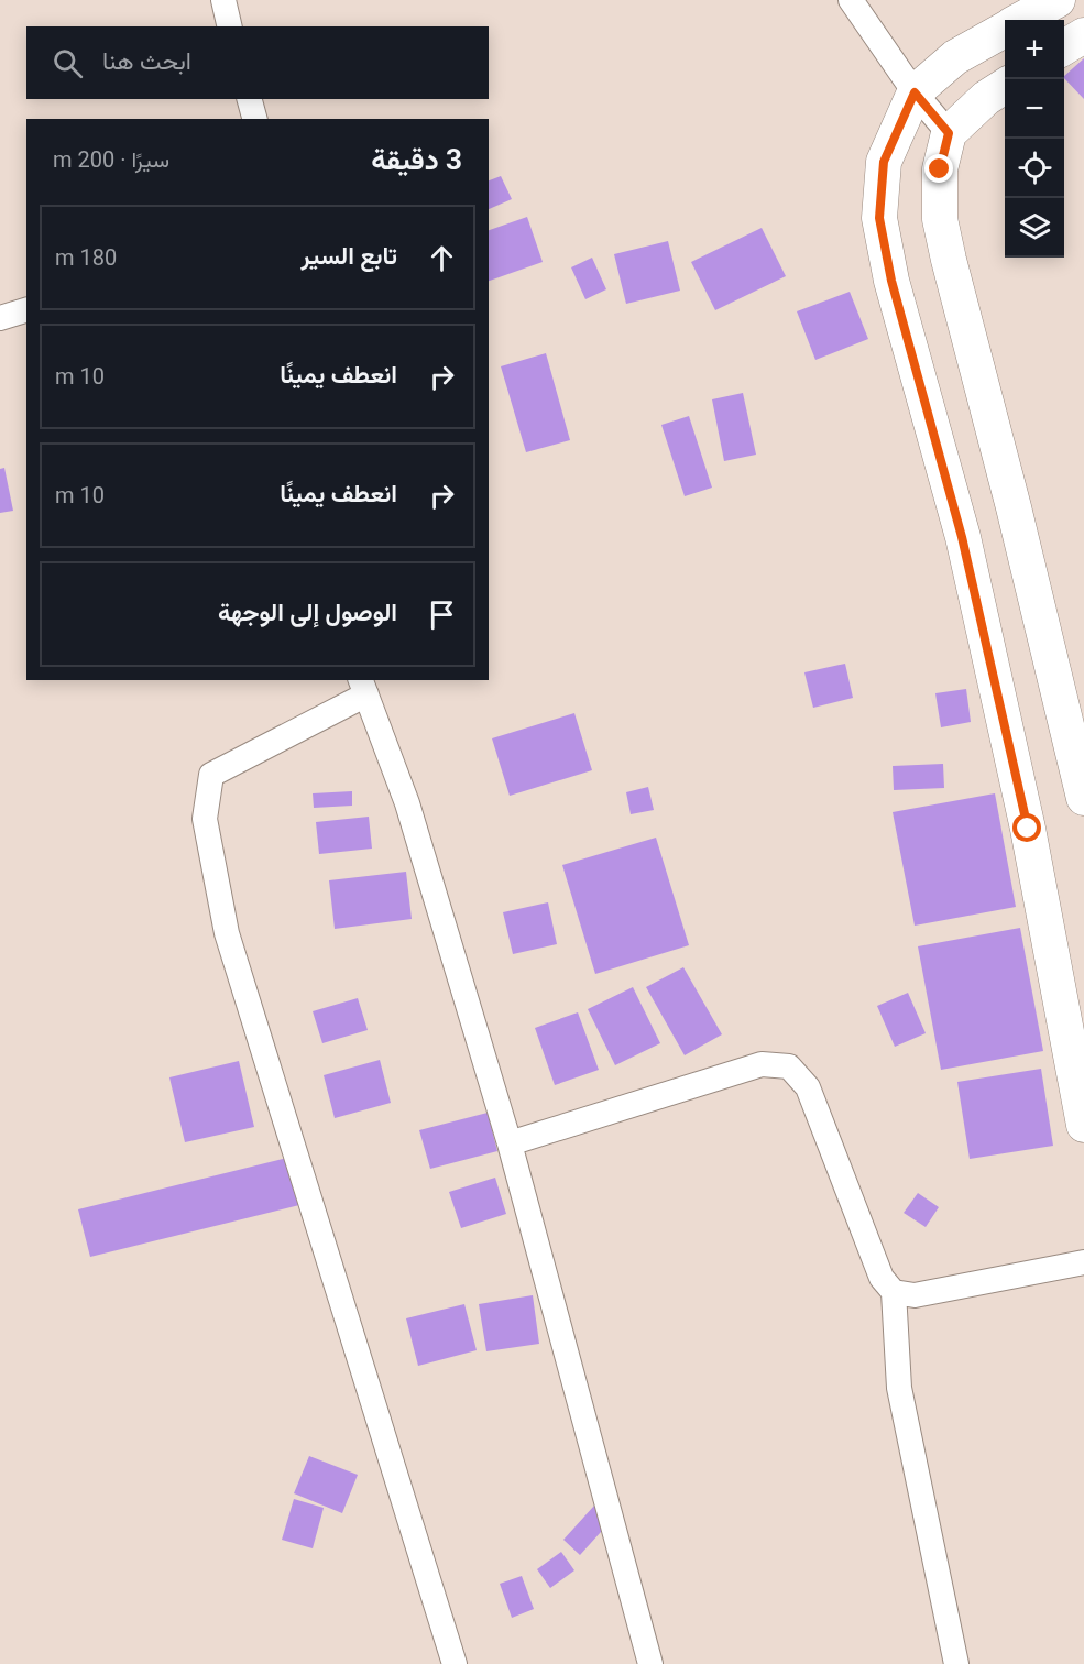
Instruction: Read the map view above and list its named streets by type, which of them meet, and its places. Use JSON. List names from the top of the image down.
{
  "page": {
    "map_buttons": ["+", "−"],
    "search": "ابحث هنا",
    "heading": ["3 دقيقة", "سيرًا · 200 m"],
    "list": [
      ["تابع السير", "180 m"],
      ["انعطف يمينًا", "10 m"],
      ["انعطف يمينًا", "10 m"],
      "الوصول إلى الوجهة"
    ]
  }
}
